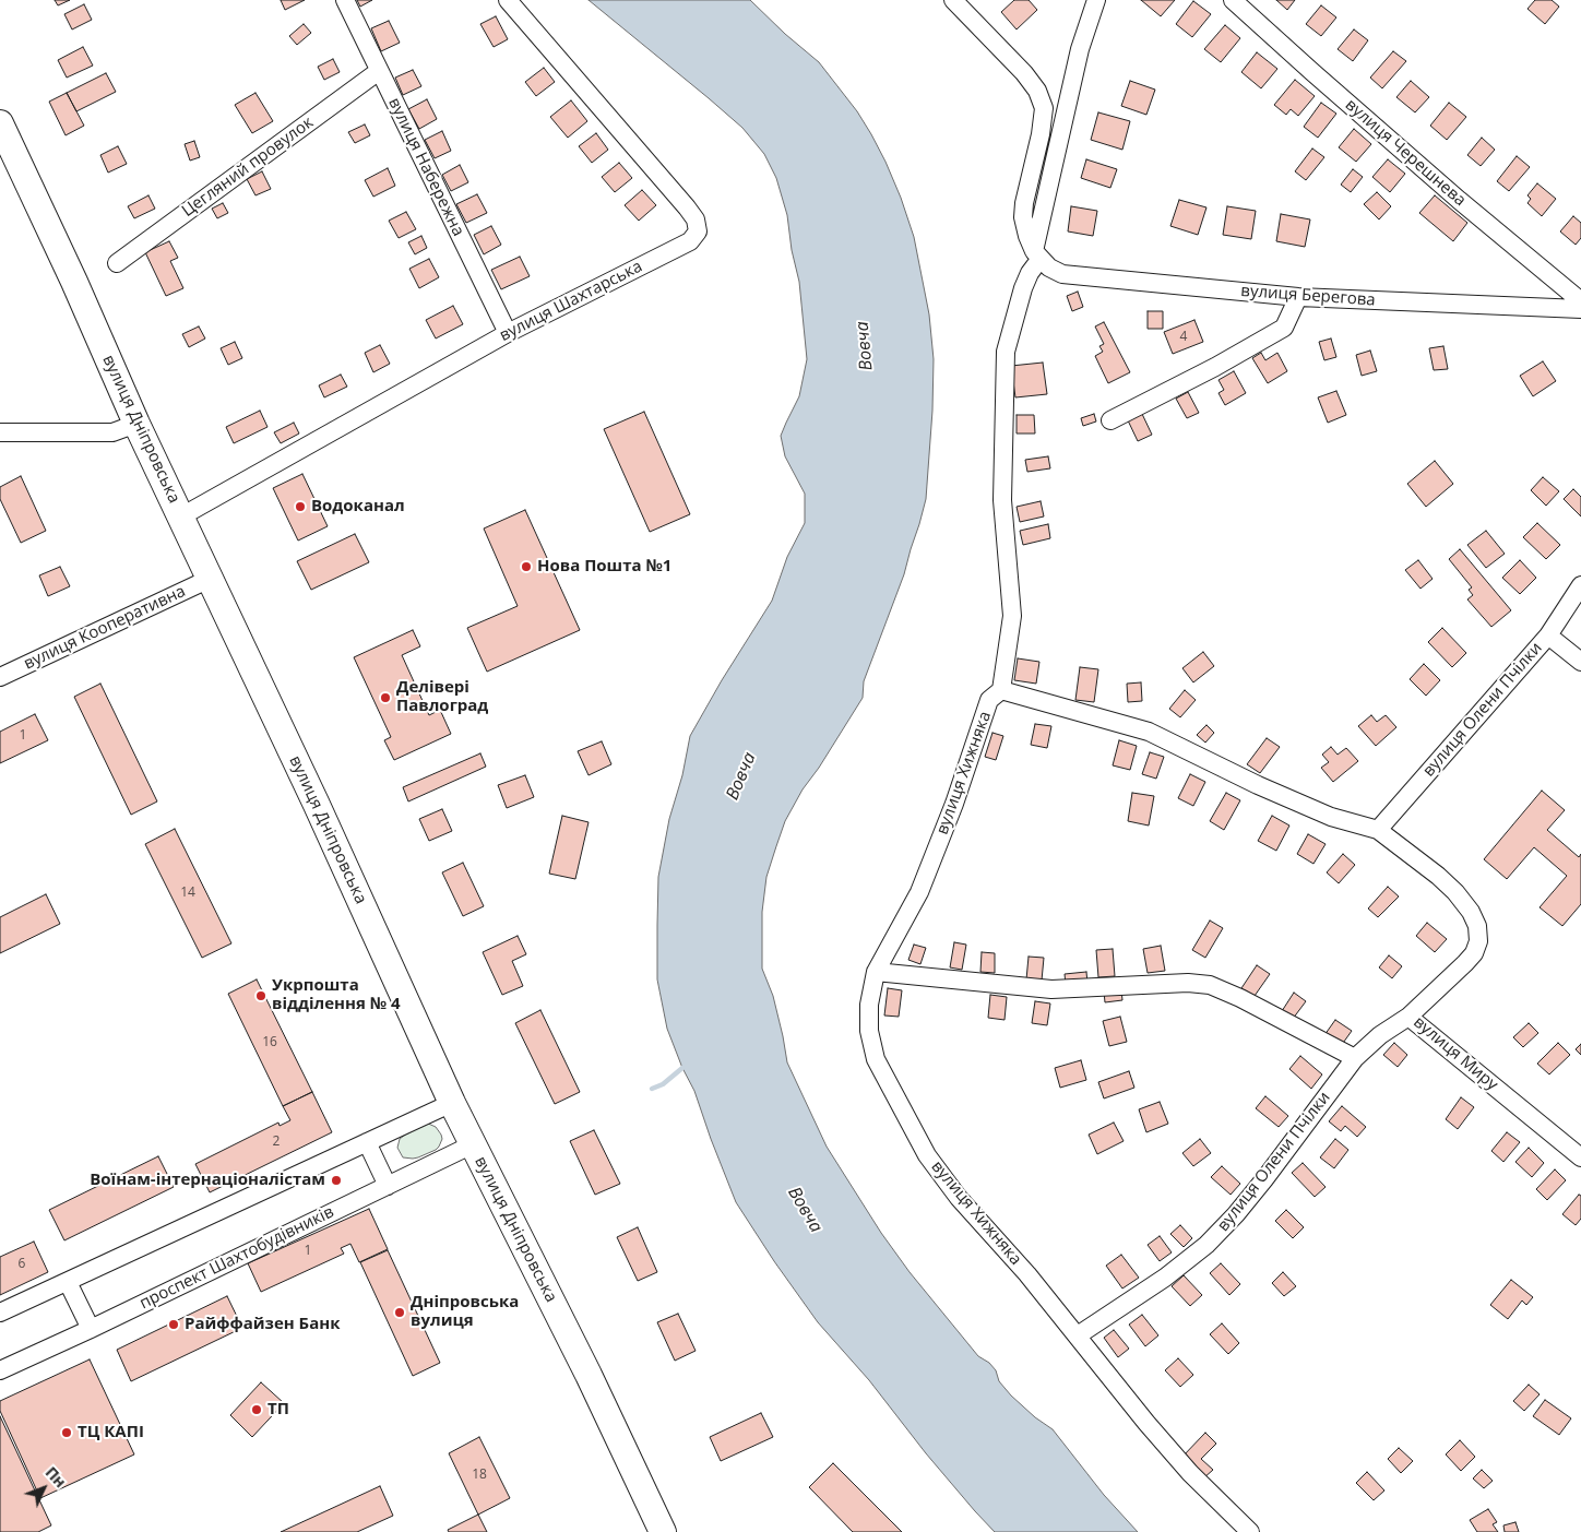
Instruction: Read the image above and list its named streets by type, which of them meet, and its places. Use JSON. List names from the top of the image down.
{
  "streets": {
    "highway": ["вулиця Дніпровська"],
    "street": [
      "вулиця Черешнева",
      "Цегляний провулок",
      "вулиця Набережна",
      "вулиця Берегова",
      "вулиця Шахтарська",
      "вулиця Кооперативна",
      "вулиця Олени Пчілки",
      "вулиця Хижняка",
      "вулиця Миру",
      "проспект Шахтобудівників"
    ]
  },
  "crossings": [
    ["Цегляний провулок", "вулиця Набережна"],
    ["вулиця Набережна", "вулиця Шахтарська"],
    ["вулиця Шахтарська", "вулиця Дніпровська"],
    ["вулиця Дніпровська", "вулиця Кооперативна"],
    ["вулиця Дніпровська", "проспект Шахтобудівників"],
    ["вулиця Олени Пчілки", "вулиця Хижняка"],
    ["вулиця Олени Пчілки", "вулиця Миру"]
  ],
  "water": ["Вовча"],
  "places": [
    "Водоканал",
    "Нова Пошта №1",
    "Делівері Павлоград",
    "Укрпошта відділення № 4",
    "Воїнам-інтернаціоналістам",
    "Дніпровська вулиця",
    "Райффайзен Банк",
    "ТП",
    "ТЦ КАПІ"
  ],
  "house_numbers": [
    "4",
    "1",
    "14",
    "16",
    "2",
    "1",
    "6",
    "18"
  ],
  "north": "top right"
}
